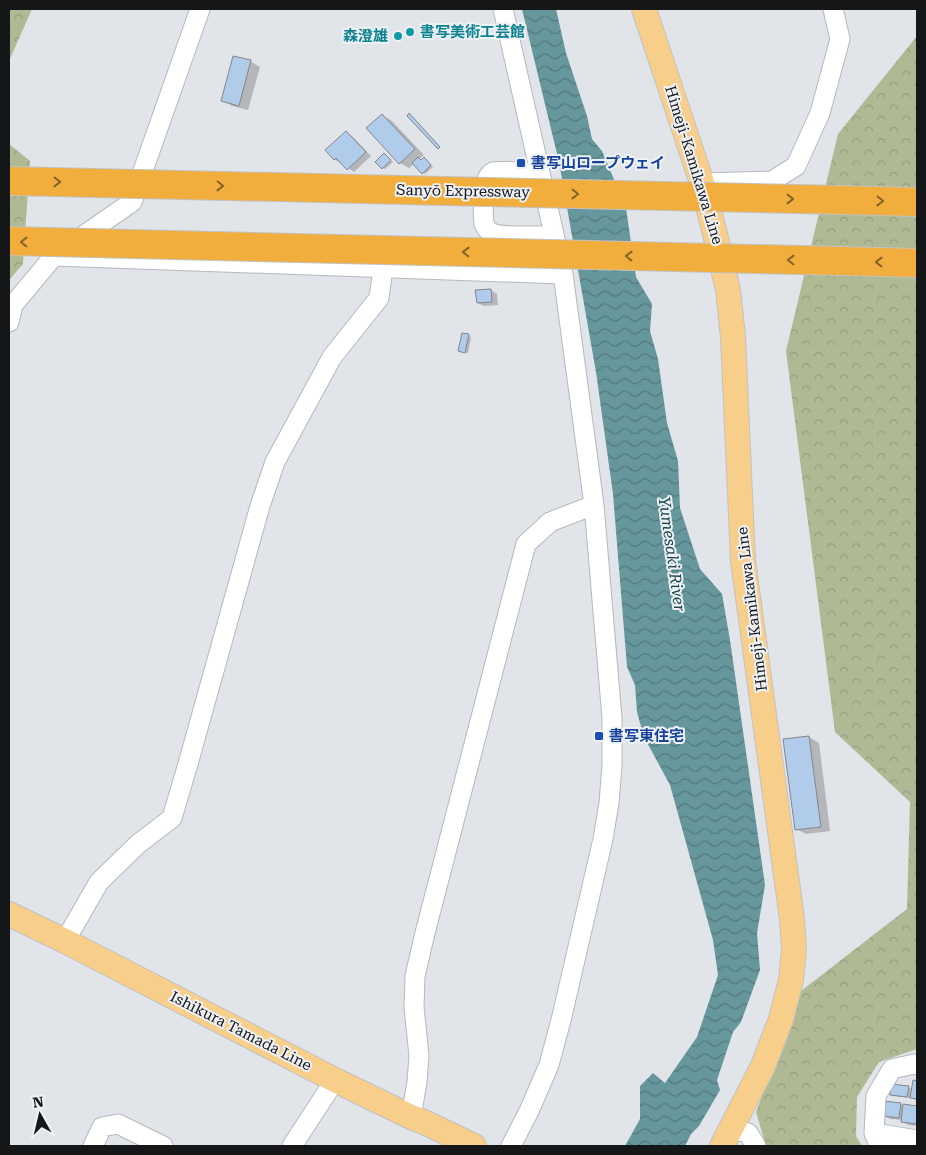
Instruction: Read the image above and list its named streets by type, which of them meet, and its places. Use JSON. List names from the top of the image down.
{
  "streets": {
    "highway": ["Sanyō Expressway"],
    "main road": ["Himeji-Kamikawa Line", "Ishikura Tamada Line"]
  },
  "water": ["Yumesaki River"],
  "places": {
    "other": ["書写美術工芸館", "森澄雄"],
    "transit": ["書写山ロープウェイ", "書写東住宅"]
  },
  "north": "top"
}
